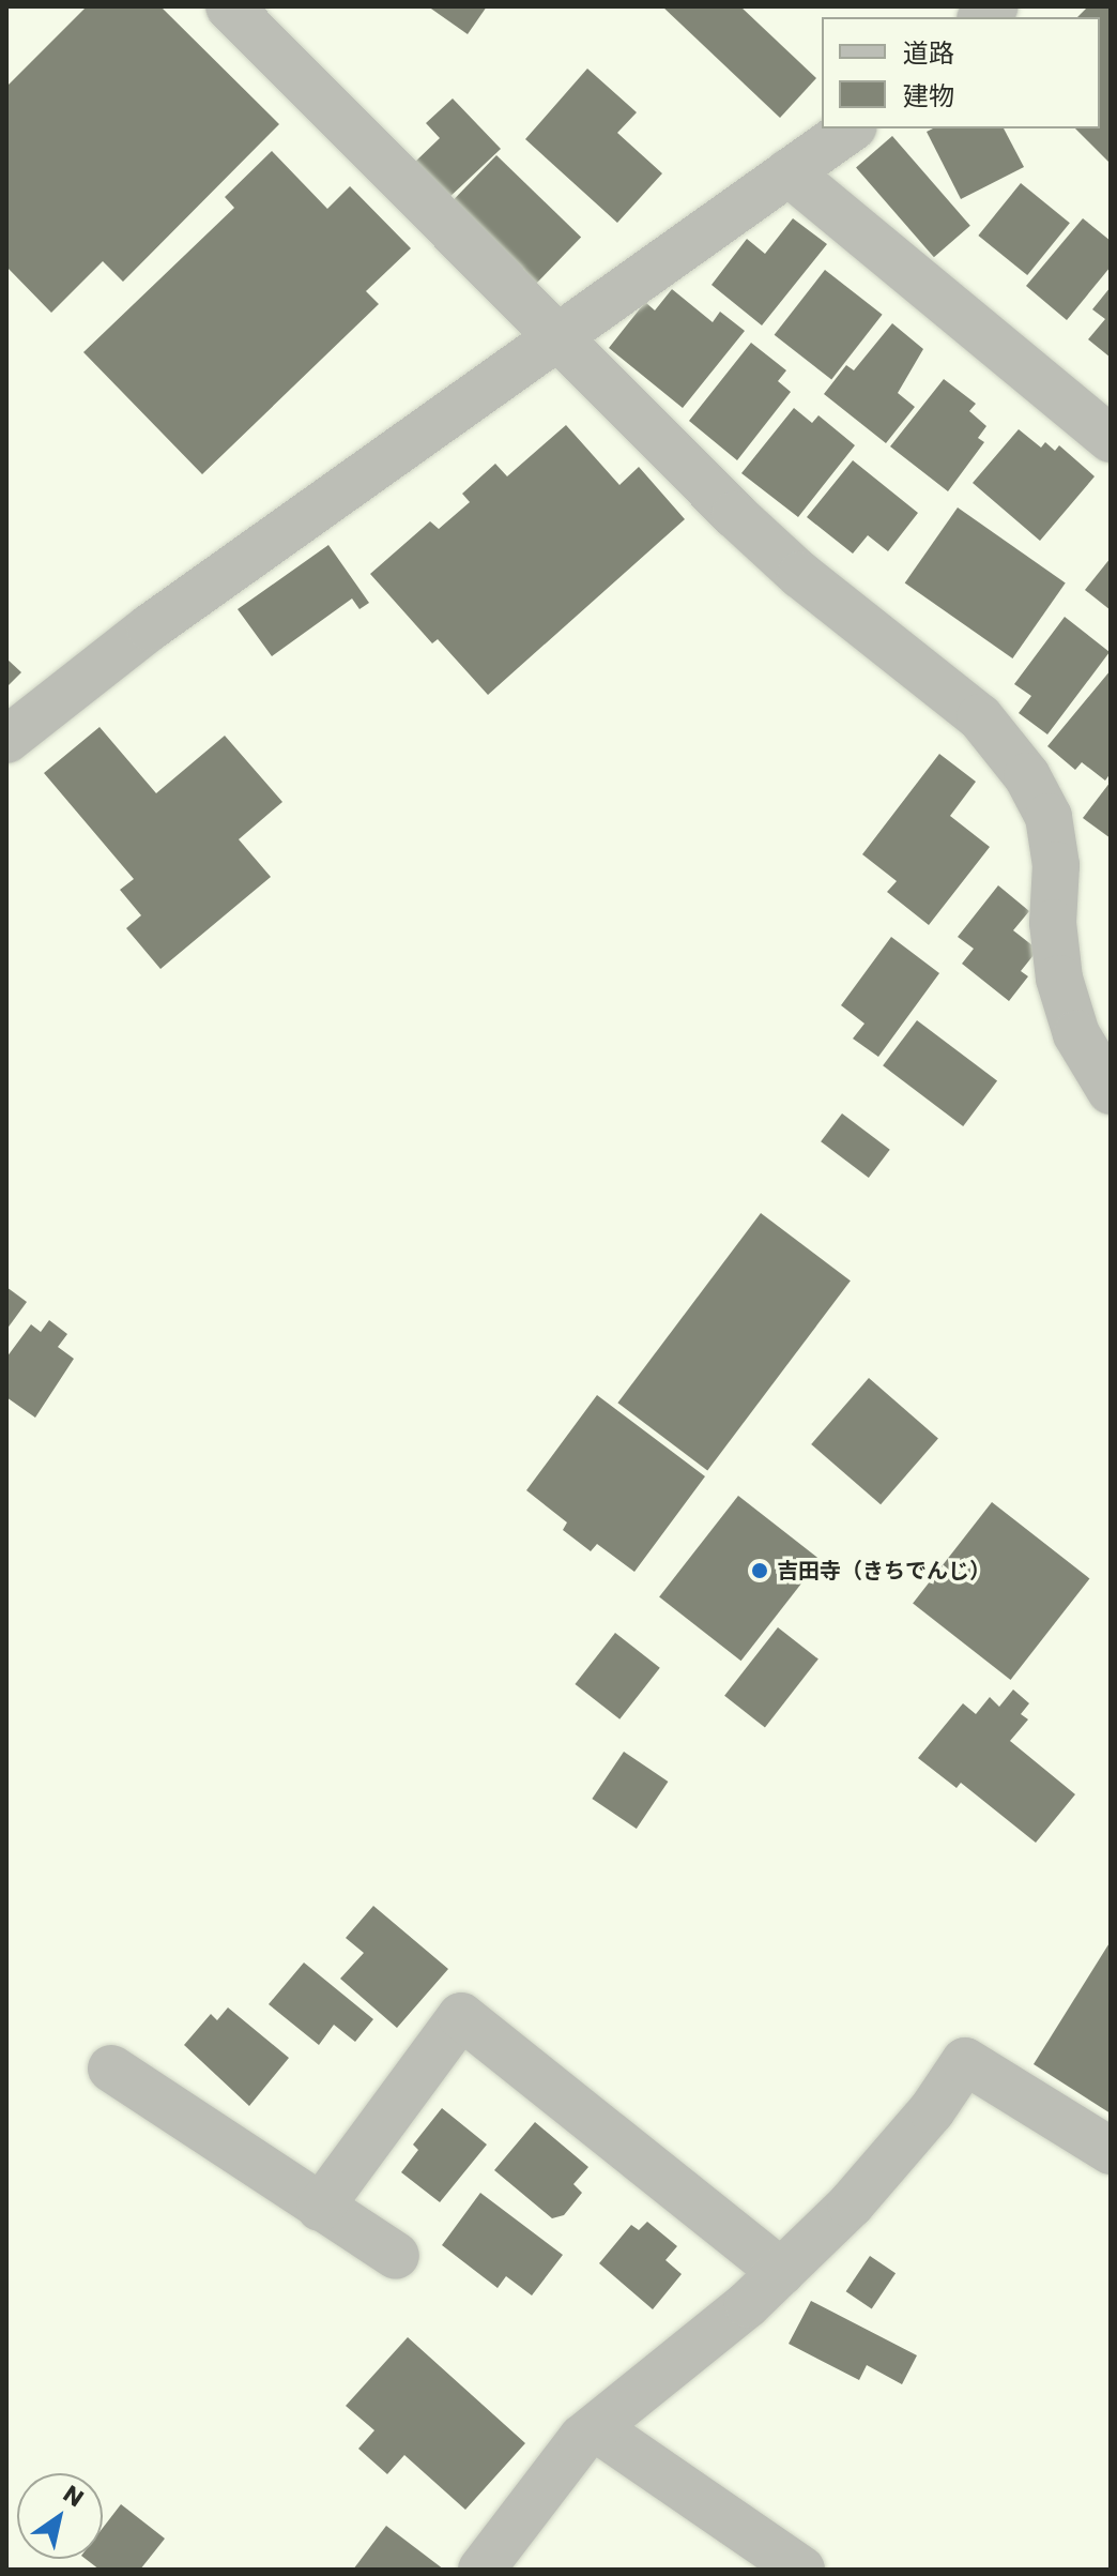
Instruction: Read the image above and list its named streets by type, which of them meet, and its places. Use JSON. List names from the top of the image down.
{
  "places": ["吉田寺（きちでんじ）"],
  "legend": ["道路", "建物"],
  "north": "top right"
}
